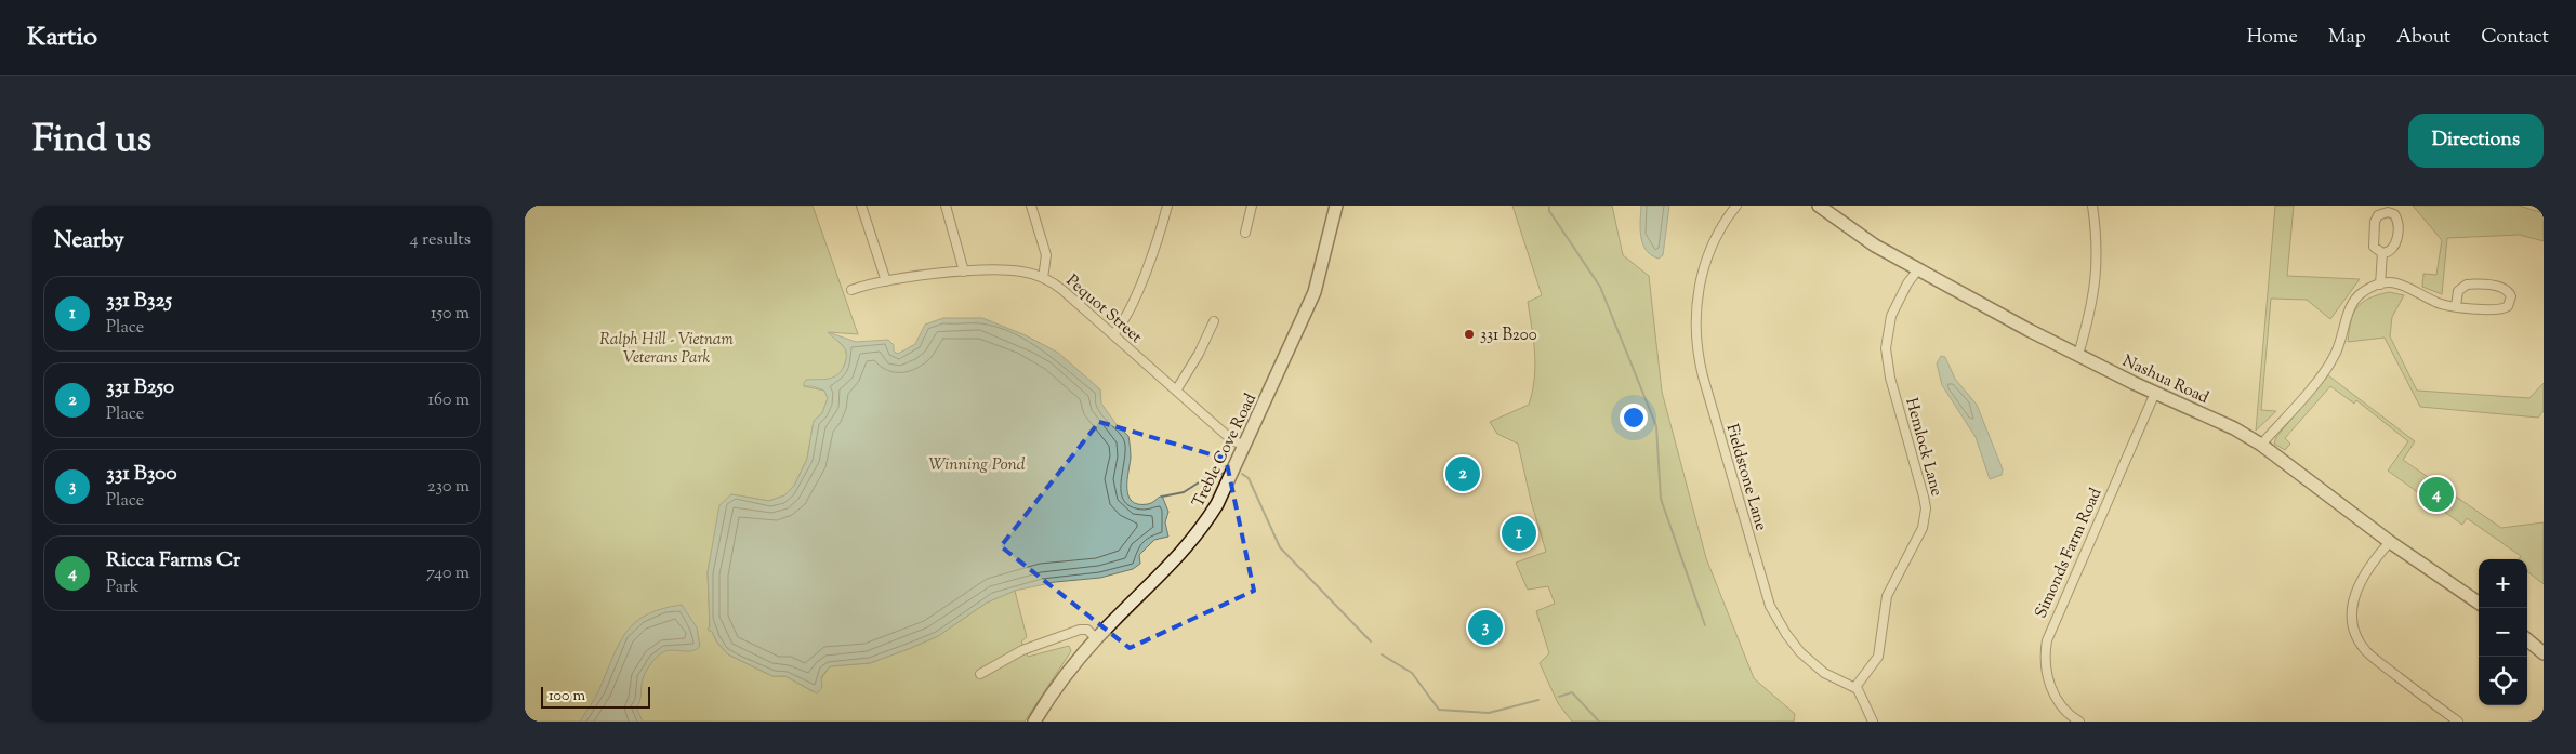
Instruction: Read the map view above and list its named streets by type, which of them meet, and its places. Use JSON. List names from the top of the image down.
{
  "streets": {
    "main road": ["Nashua Road", "Treble Cove Road"],
    "street": [
      "Pequot Street",
      "Hemlock Lane",
      "Fieldstone Lane",
      "Simonds Farm Road"
    ]
  },
  "crossings": [
    ["Pequot Street", "Treble Cove Road"],
    ["Nashua Road", "Hemlock Lane"],
    ["Nashua Road", "Simonds Farm Road"],
    ["Hemlock Lane", "Fieldstone Lane"]
  ],
  "water": ["Winning Pond"],
  "parks": ["Ralph Hill - Vietnam Veterans Park"],
  "places": ["331 B200"],
  "scale_bar": "100 m",
  "page": {
    "header": "Kartio",
    "nav": [
      "Home",
      "Map",
      "About",
      "Contact"
    ],
    "title": "Find us",
    "buttons": "Directions",
    "heading": ["Nearby", "4 results"],
    "list": [
      {
        "mark": "1",
        "name": "331 B325",
        "note": "Place",
        "value": "150 m"
      },
      {
        "mark": "2",
        "name": "331 B250",
        "note": "Place",
        "value": "160 m"
      },
      {
        "mark": "3",
        "name": "331 B300",
        "note": "Place",
        "value": "230 m"
      },
      {
        "mark": "4",
        "name": "Ricca Farms Cr",
        "note": "Park",
        "value": "740 m"
      }
    ],
    "pins": [
      "2",
      "4",
      "1",
      "3"
    ],
    "map_buttons": ["+", "−"],
    "scale": "100 m"
  }
}
